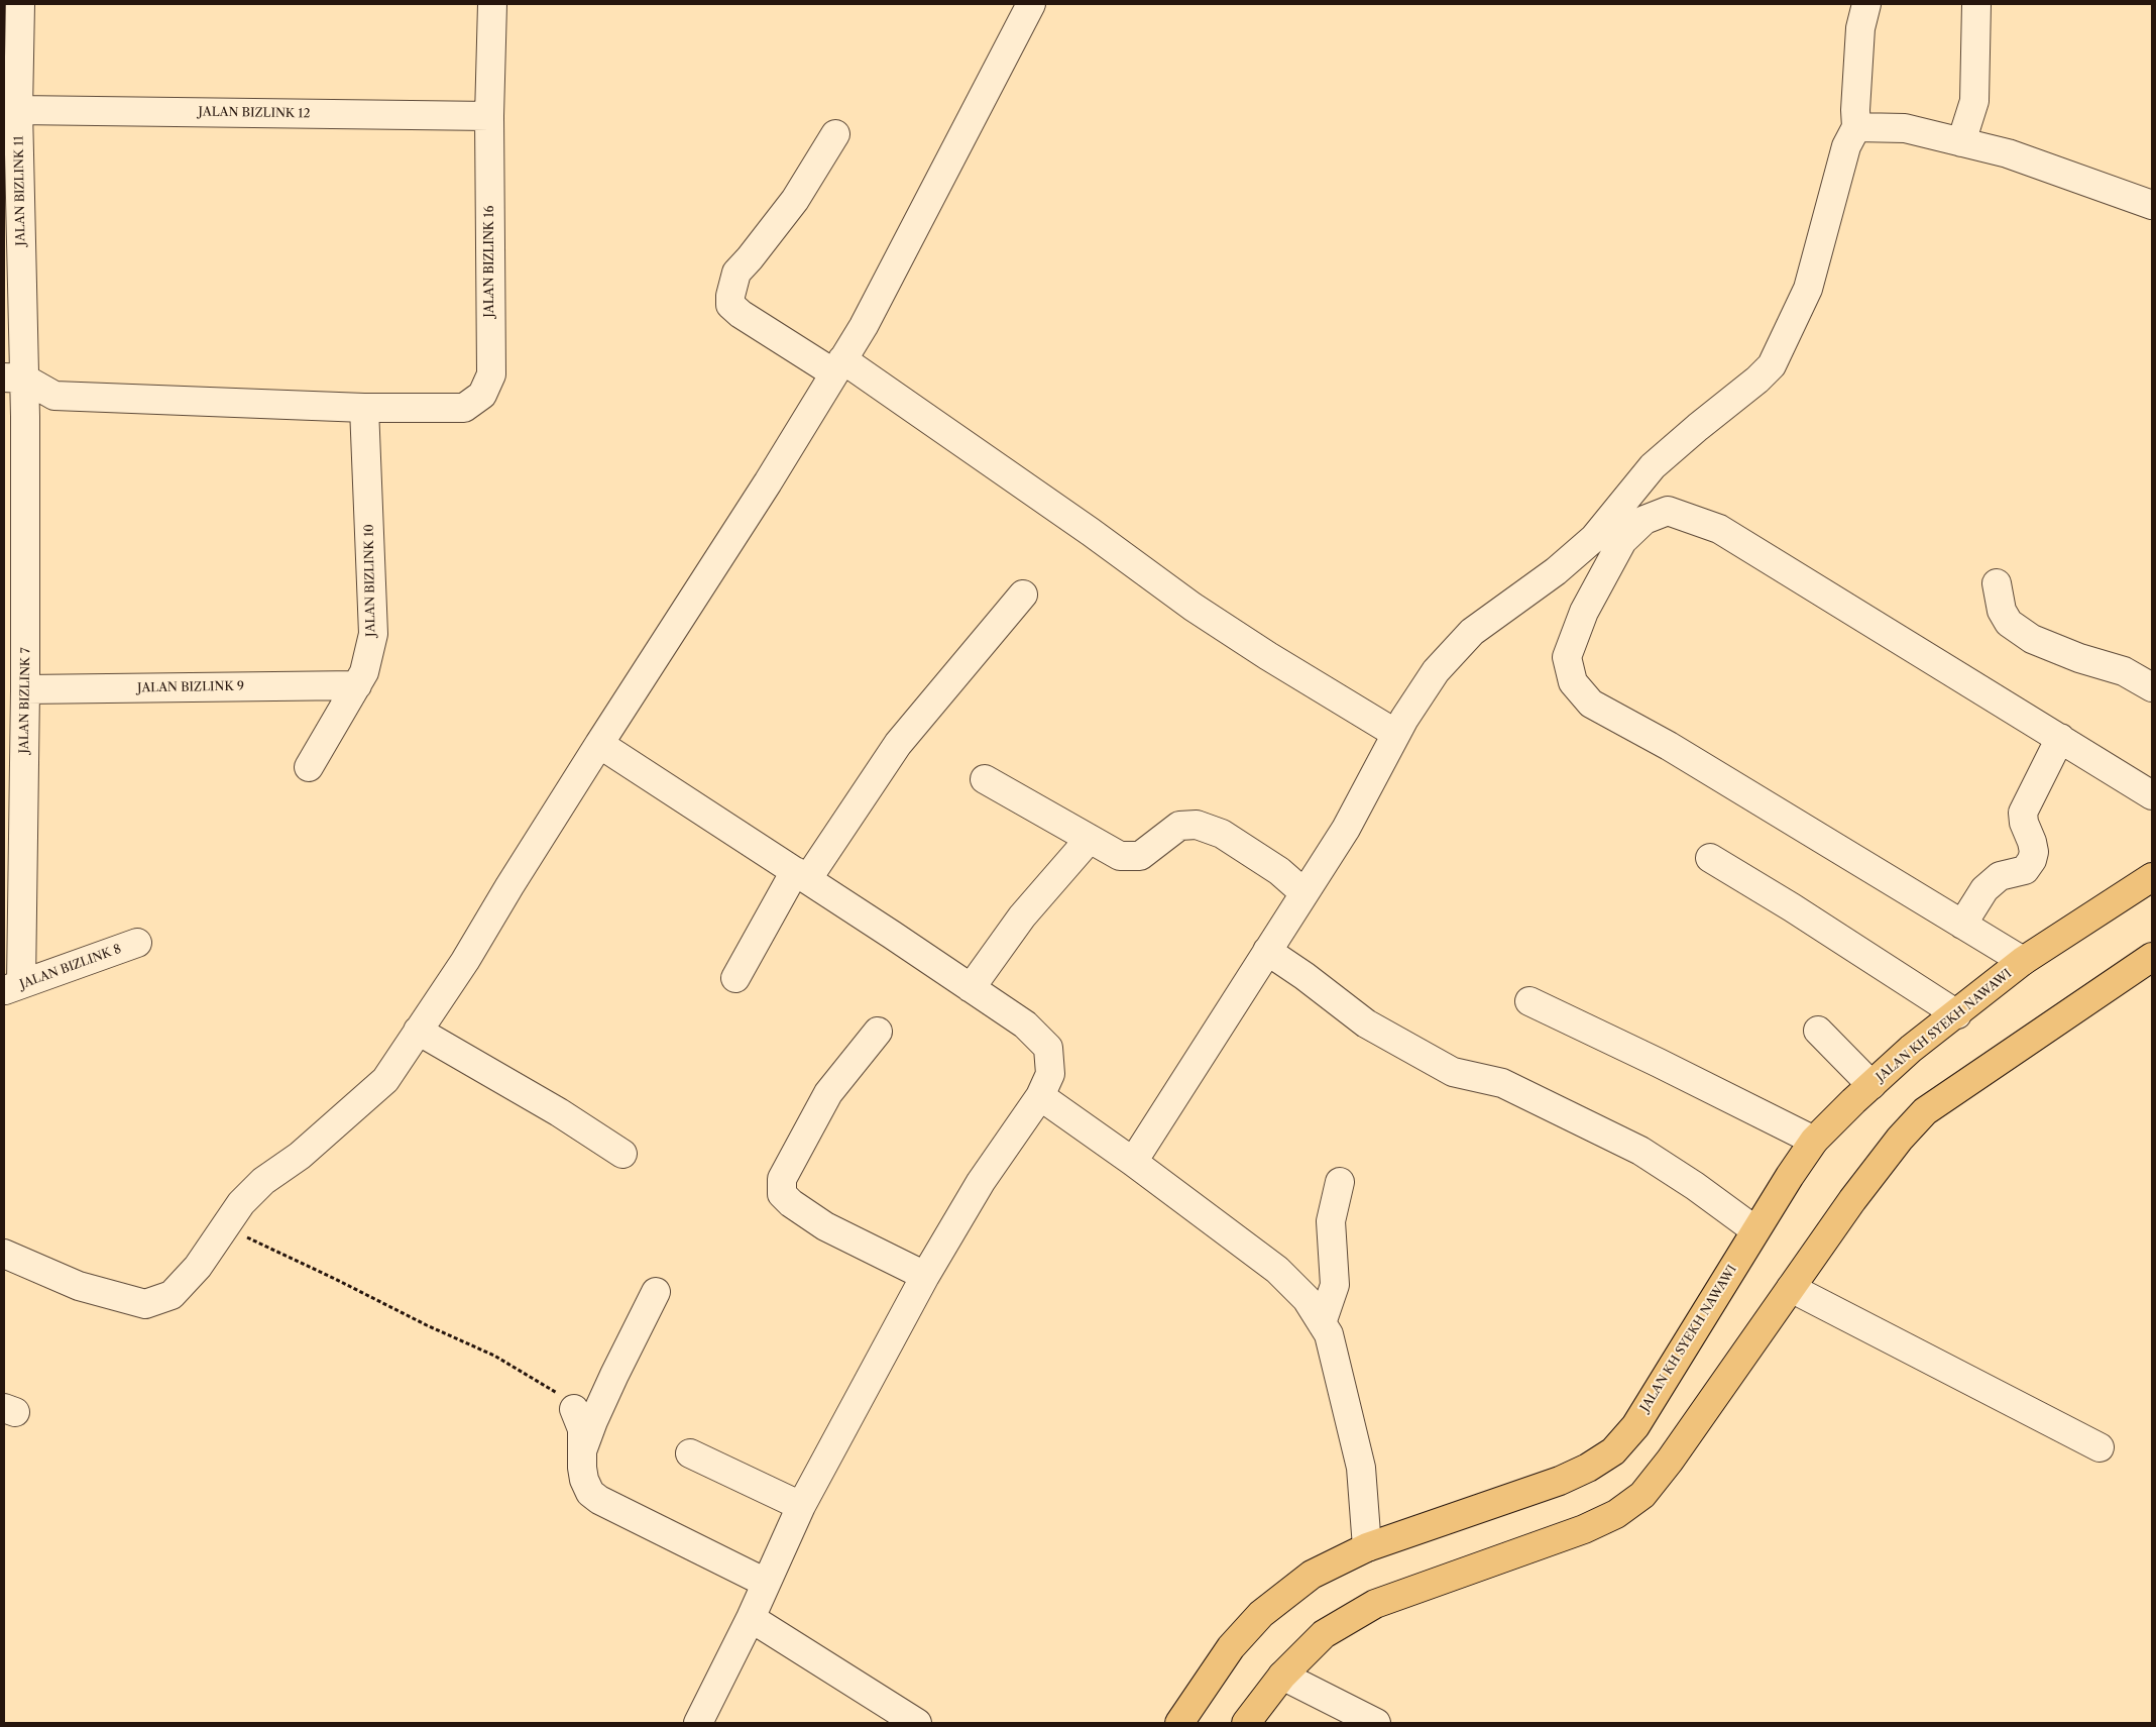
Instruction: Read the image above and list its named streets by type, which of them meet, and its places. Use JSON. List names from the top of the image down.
{
  "streets": {
    "main road": ["JALAN KH SYEKH NAWAWI"],
    "street": [
      "JALAN BIZLINK 12",
      "JALAN BIZLINK 11",
      "JALAN BIZLINK 16",
      "JALAN BIZLINK 10",
      "JALAN BIZLINK 9",
      "JALAN BIZLINK 7",
      "JALAN BIZLINK 8"
    ]
  },
  "crossings": [
    ["JALAN BIZLINK 12", "JALAN BIZLINK 11"],
    ["JALAN BIZLINK 12", "JALAN BIZLINK 16"],
    ["JALAN BIZLINK 11", "JALAN BIZLINK 7"],
    ["JALAN BIZLINK 16", "JALAN BIZLINK 10"],
    ["JALAN BIZLINK 10", "JALAN BIZLINK 9"],
    ["JALAN BIZLINK 9", "JALAN BIZLINK 7"],
    ["JALAN BIZLINK 7", "JALAN BIZLINK 8"]
  ]
}
